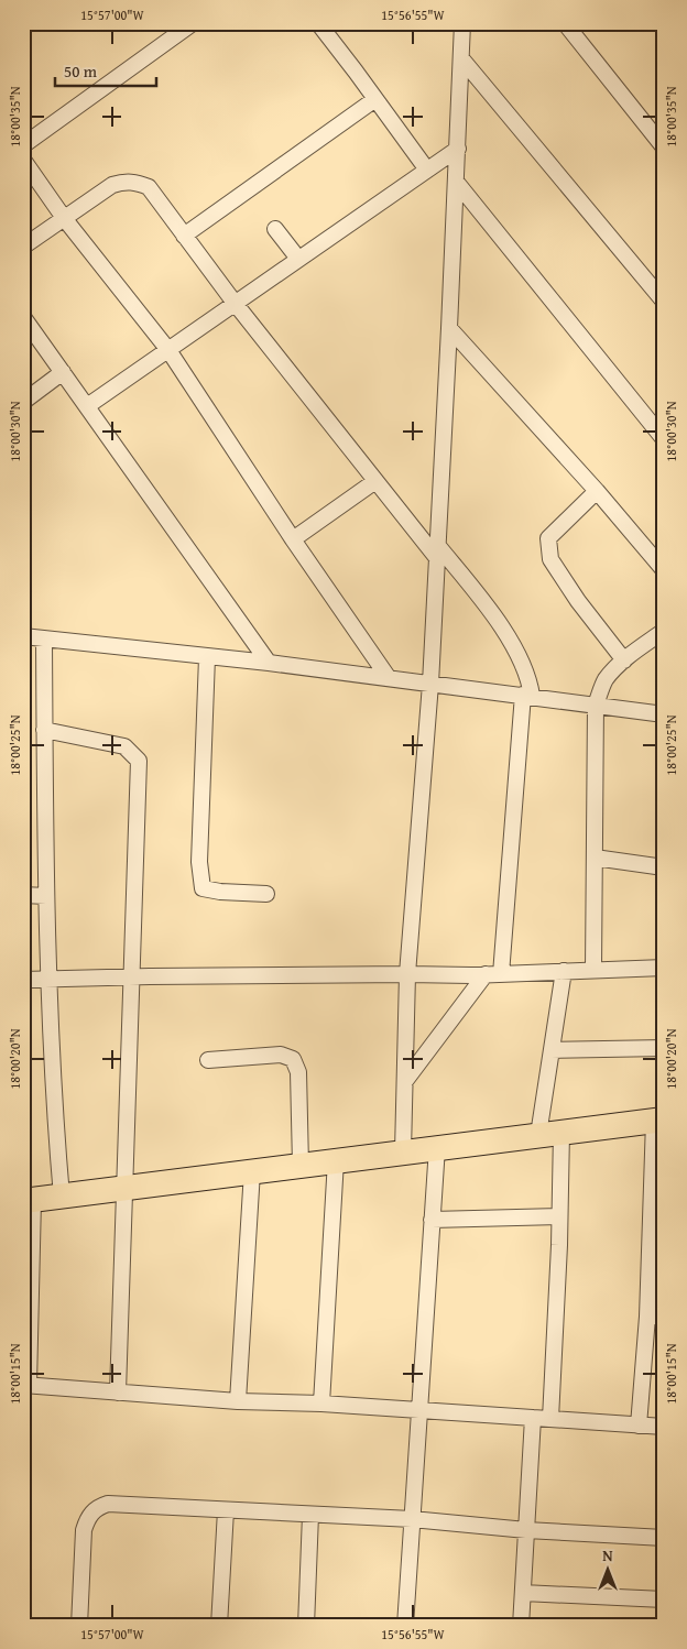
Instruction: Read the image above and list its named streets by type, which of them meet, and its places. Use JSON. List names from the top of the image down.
{
  "scale_bar": "50 m",
  "north": "top",
  "coordinates": [
    "15°57'00\"W",
    "15°56'55\"W",
    "18°00'35\"N",
    "18°00'30\"N",
    "18°00'25\"N",
    "18°00'20\"N",
    "18°00'15\"N"
  ]
}
